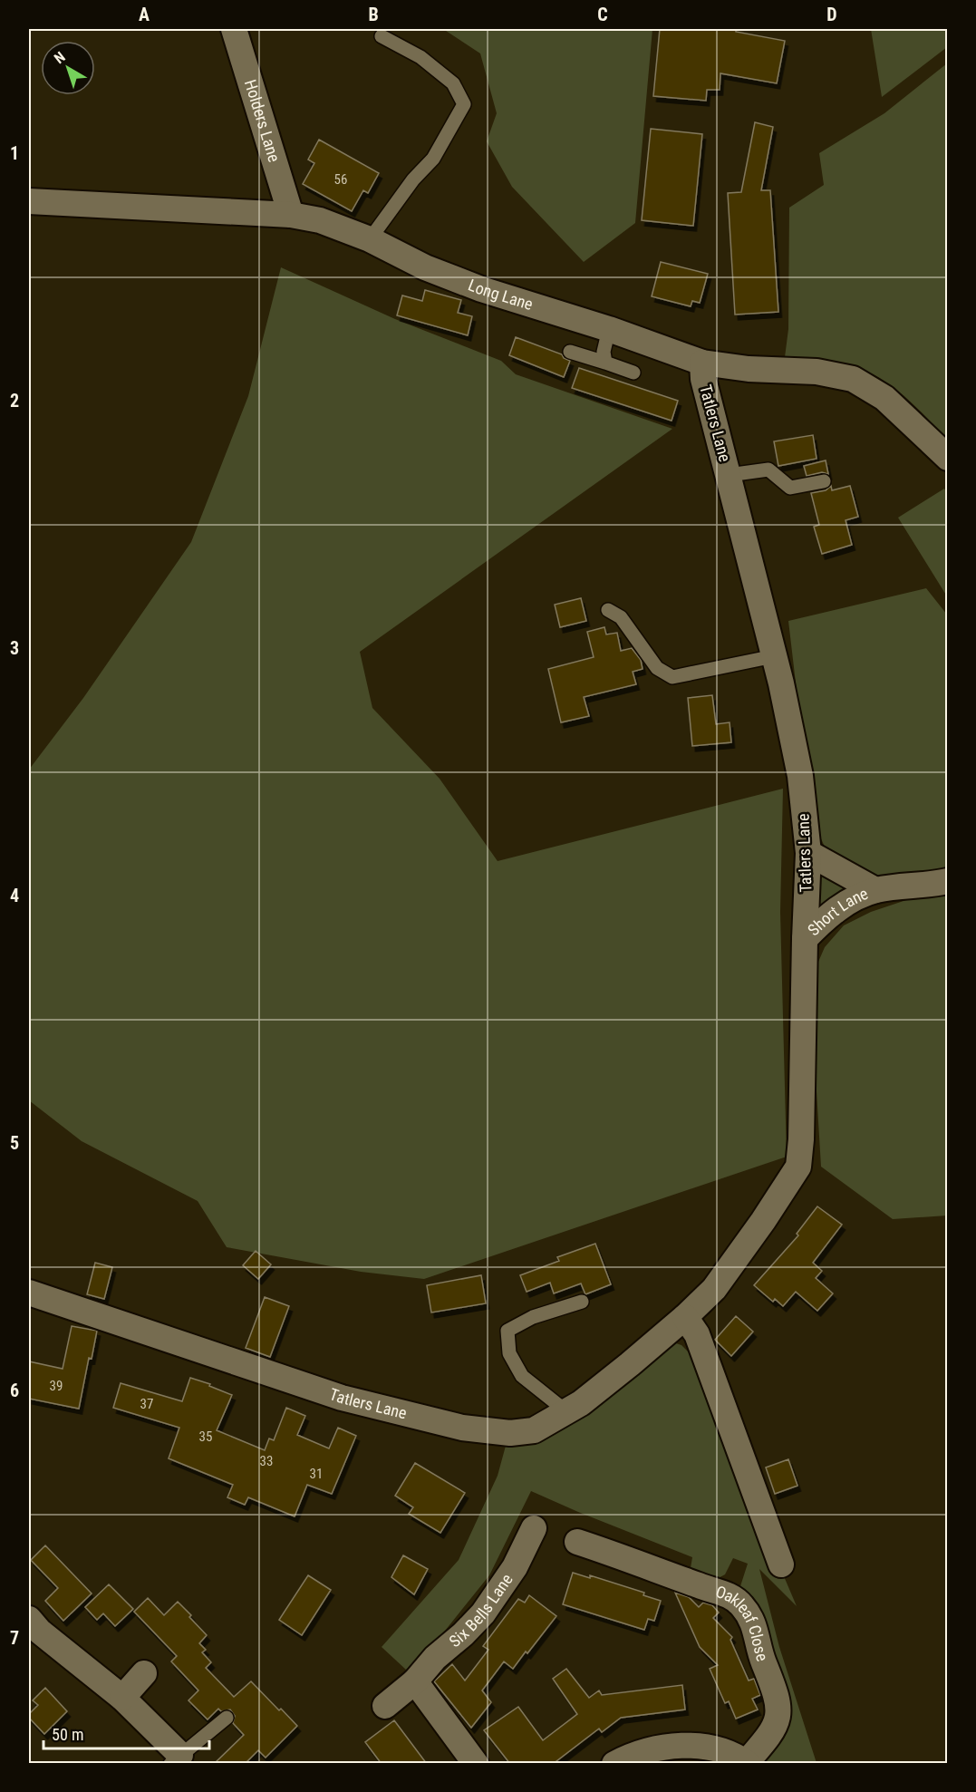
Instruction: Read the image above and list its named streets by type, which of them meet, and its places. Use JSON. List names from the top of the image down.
{
  "streets": {
    "street": [
      "Holders Lane",
      "Long Lane",
      "Tatlers Lane",
      "Short Lane",
      "Six Bells Lane",
      "Oakleaf Close"
    ]
  },
  "crossings": [
    ["Holders Lane", "Long Lane"],
    ["Long Lane", "Tatlers Lane"],
    ["Tatlers Lane", "Short Lane"]
  ],
  "house_numbers": [
    "56",
    "39",
    "37",
    "35",
    "33",
    "31"
  ],
  "scale_bar": "50 m",
  "north": "top left",
  "grid": {
    "columns": [
      "A",
      "B",
      "C",
      "D"
    ],
    "rows": [
      "1",
      "2",
      "3",
      "4",
      "5",
      "6",
      "7"
    ]
  }
}
